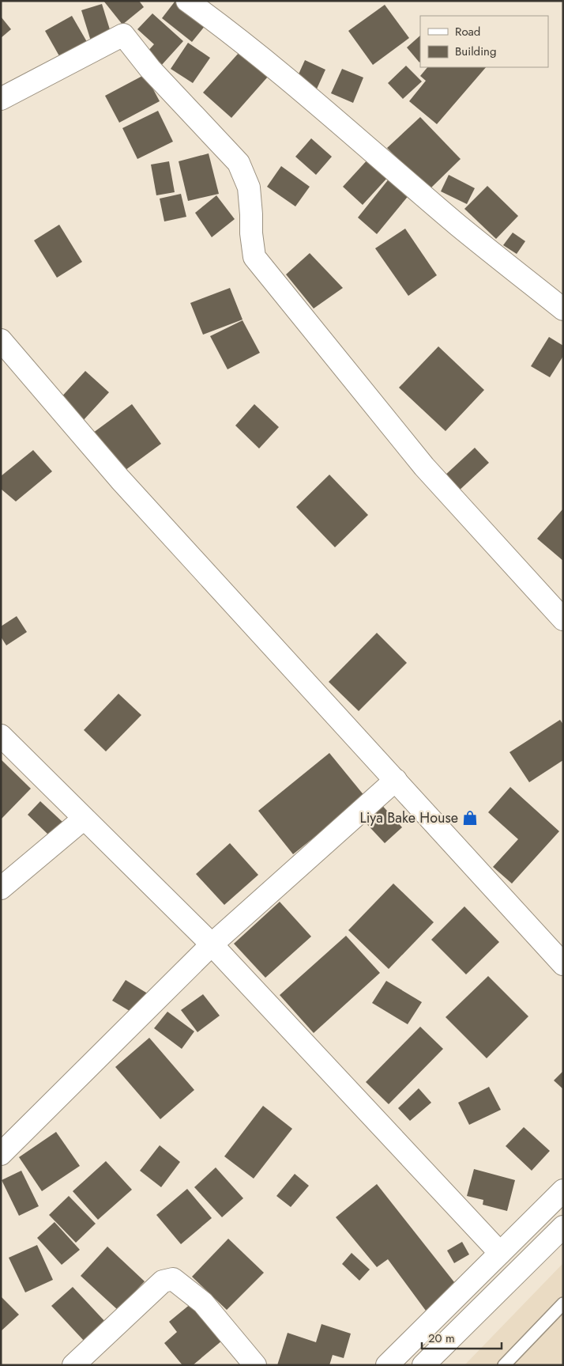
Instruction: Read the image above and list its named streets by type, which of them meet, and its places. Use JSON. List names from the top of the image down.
{
  "places": {
    "shop": ["Liya Bake House"]
  },
  "legend": ["Road", "Building"],
  "scale_bar": "20 m"
}
